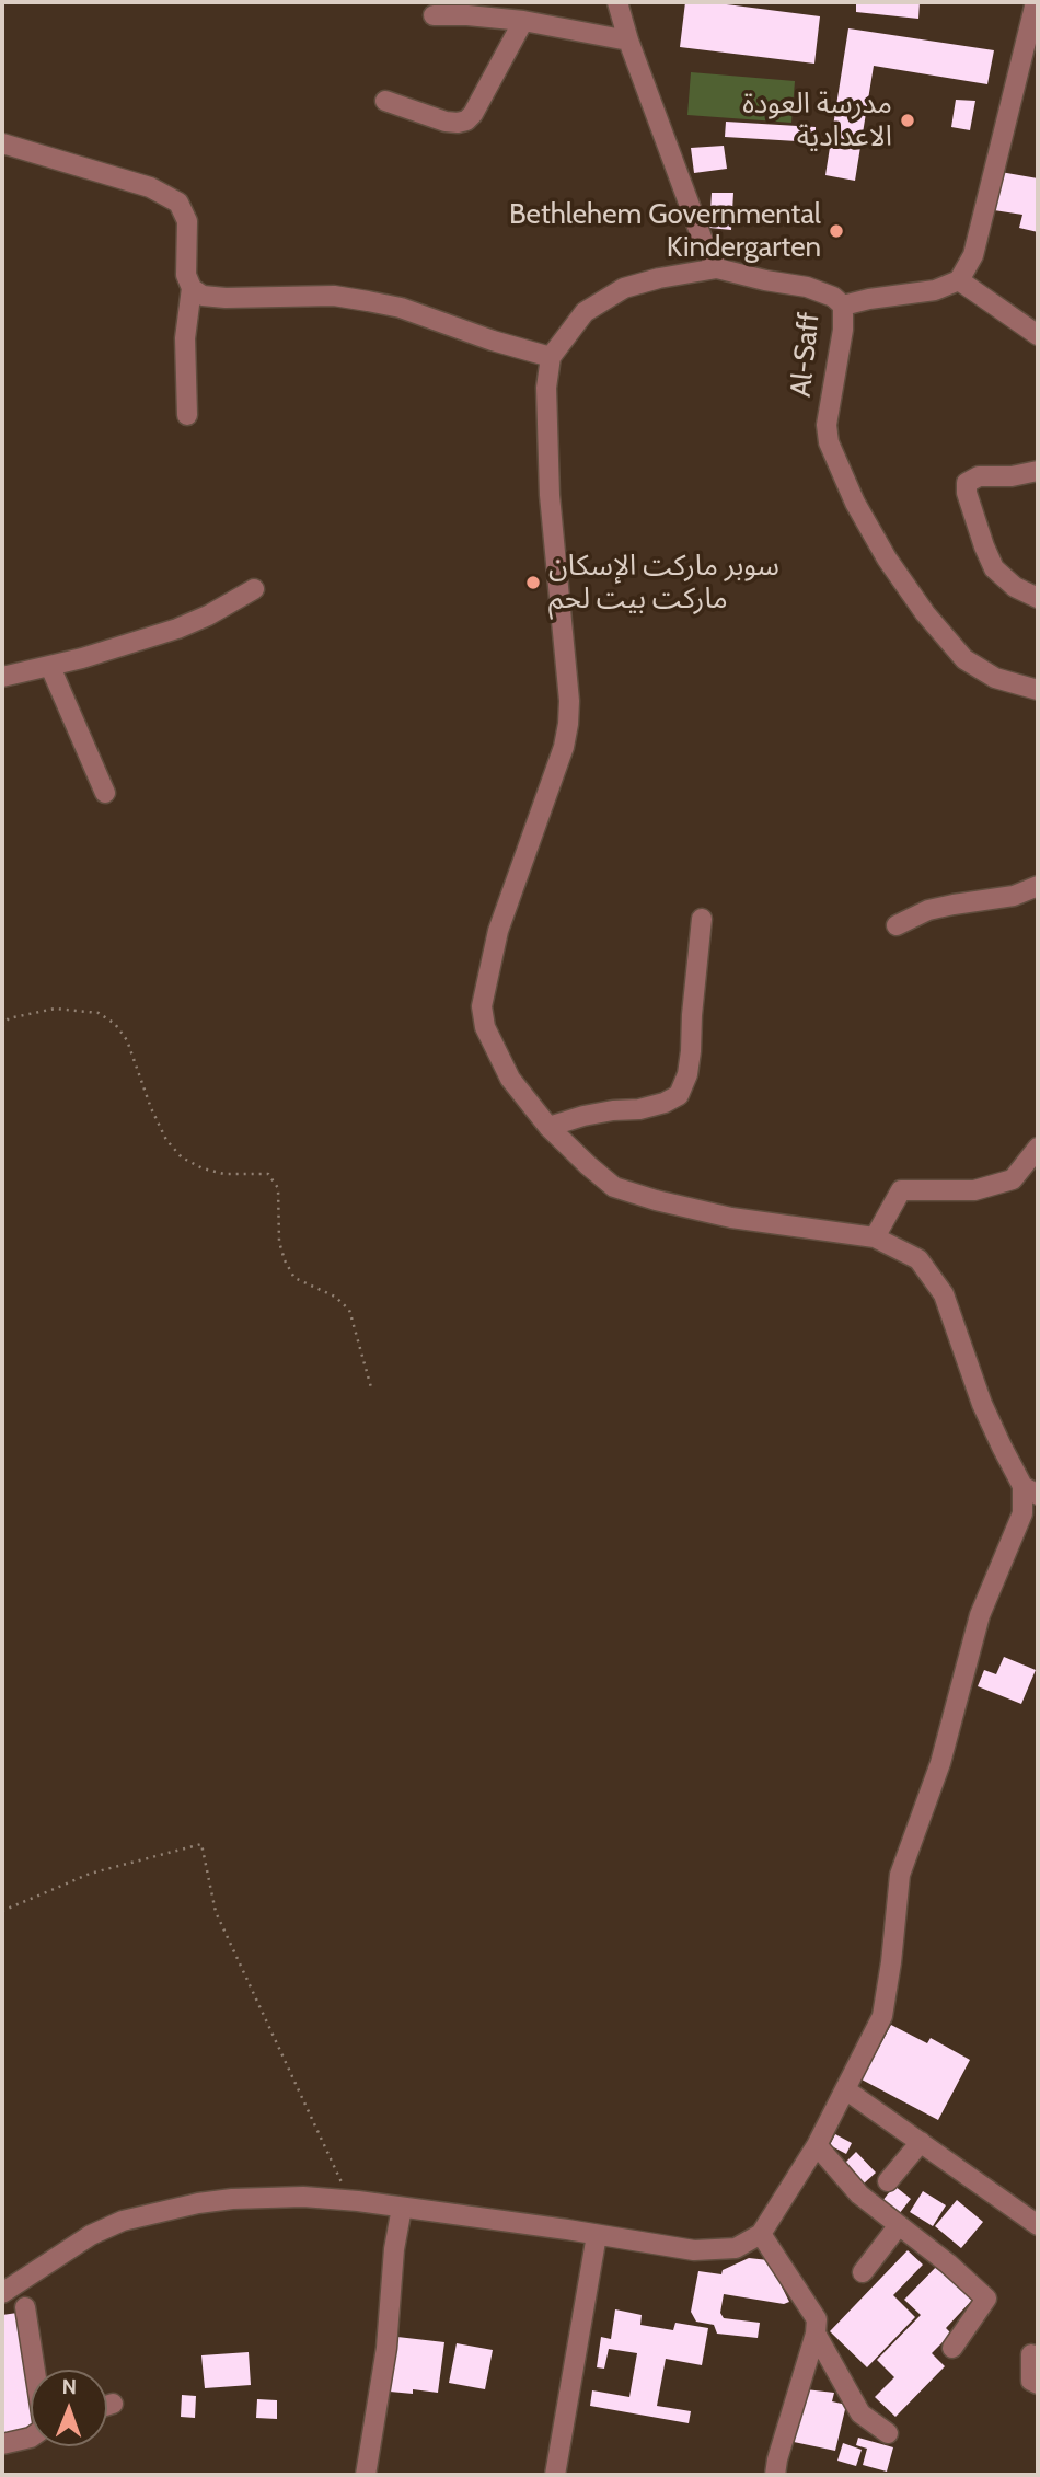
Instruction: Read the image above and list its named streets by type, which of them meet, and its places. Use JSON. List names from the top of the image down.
{
  "streets": {
    "street": ["Al-Saff"]
  },
  "places": ["مدرسة العودة الاعدادية", "Bethlehem Governmental Kindergarten", "سوبر ماركت الإسكان ماركت بيت لحم"],
  "north": "top"
}
